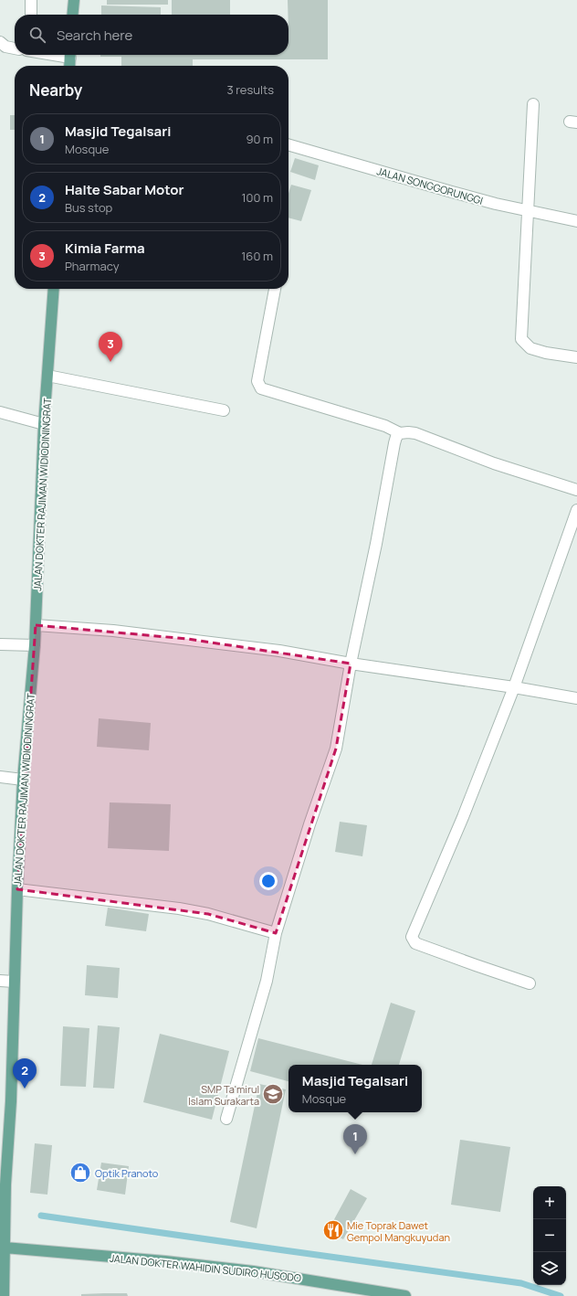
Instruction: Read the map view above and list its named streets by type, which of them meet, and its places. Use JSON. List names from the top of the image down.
{
  "streets": {
    "main road": ["JALAN DOKTER RAJIMAN WIDIODININGRAT", "JALAN DOKTER WAHIDIN SUDIRO HUSODO"],
    "street": ["JALAN SONGGORUNGGI"]
  },
  "crossings": [
    ["JALAN DOKTER RAJIMAN WIDIODININGRAT", "JALAN DOKTER WAHIDIN SUDIRO HUSODO"]
  ],
  "places": {
    "school or university": ["SMP Ta'mirul Islam Surakarta"],
    "shop": ["Optik Pranoto"],
    "restaurant": ["Mie Toprak Dawet Gempol Mangkuyudan"]
  },
  "page": {
    "search": "Search here",
    "heading": ["Nearby", "3 results"],
    "list": [
      {
        "mark": "1",
        "name": "Masjid Tegalsari",
        "note": "Mosque",
        "value": "90 m"
      },
      {
        "mark": "2",
        "name": "Halte Sabar Motor",
        "note": "Bus stop",
        "value": "100 m"
      },
      {
        "mark": "3",
        "name": "Kimia Farma",
        "note": "Pharmacy",
        "value": "160 m"
      }
    ],
    "pins": ["3", "2", "1"],
    "popup": ["Masjid Tegalsari", "Mosque"],
    "map_buttons": ["+", "−"]
  }
}
